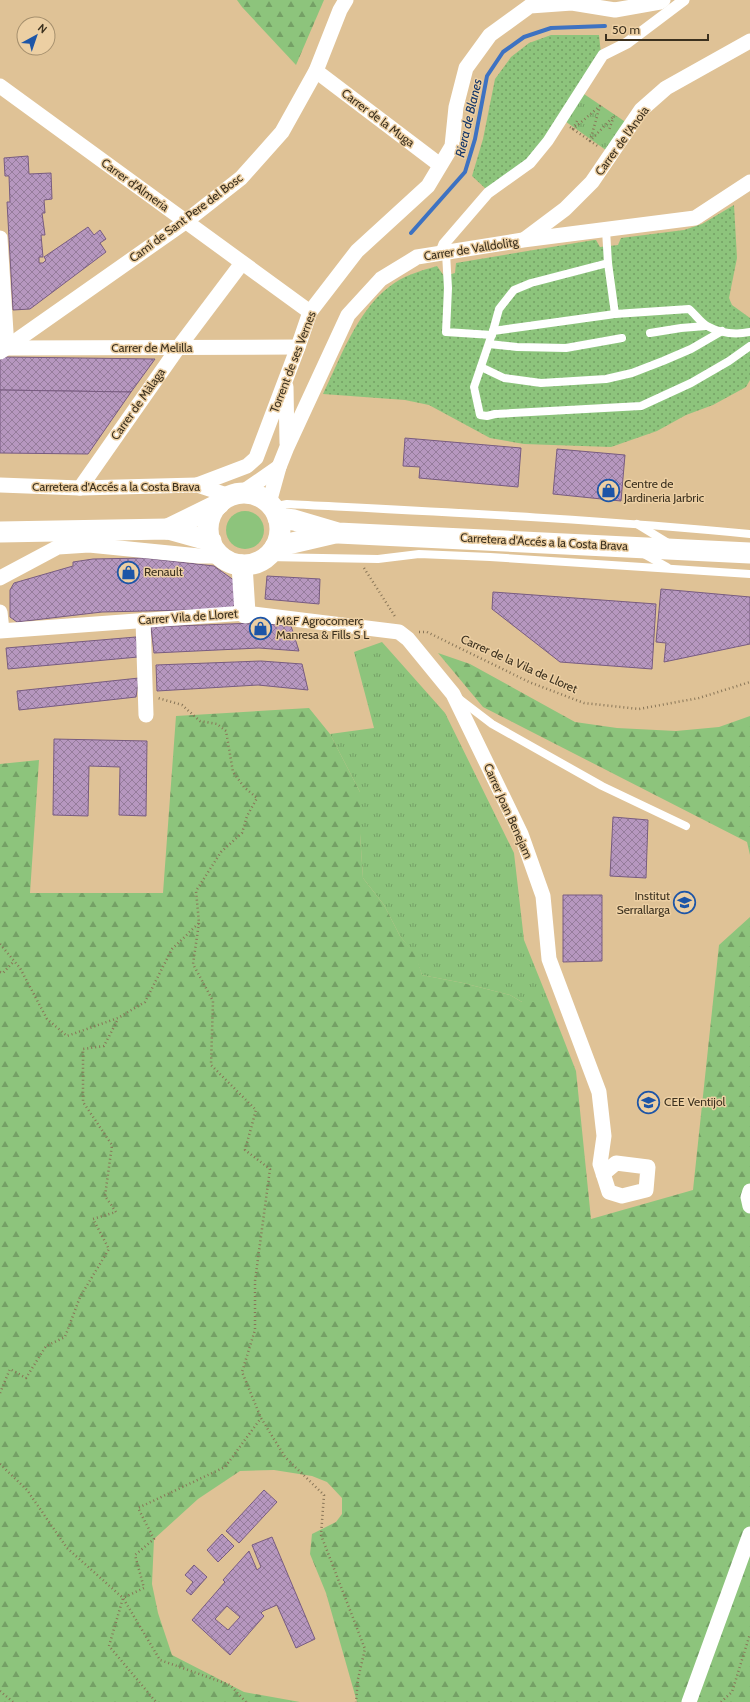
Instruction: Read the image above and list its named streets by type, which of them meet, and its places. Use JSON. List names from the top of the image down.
{
  "streets": {
    "main road": ["Carretera d'Accés a la Costa Brava"],
    "street": [
      "Carrer de la Muga",
      "Carrer de l'Anoia",
      "Carrer d'Almeria",
      "Camí de Sant Pere del Bosc",
      "Carrer de Valldolitg",
      "Carrer de Melilla",
      "Torrent de ses Vernes",
      "Carrer de Màlaga",
      "Carrer Vila de Lloret",
      "Carrer Joan Benejam"
    ],
    "path": ["Carrer de la Vila de Lloret"]
  },
  "crossings": [
    ["Carrer de la Muga", "Camí de Sant Pere del Bosc"],
    ["Carrer de la Muga", "Torrent de ses Vernes"],
    ["Carrer de l'Anoia", "Carrer de Valldolitg"],
    ["Carrer d'Almeria", "Camí de Sant Pere del Bosc"],
    ["Carrer d'Almeria", "Torrent de ses Vernes"],
    ["Carrer d'Almeria", "Carrer de Màlaga"],
    ["Camí de Sant Pere del Bosc", "Carrer de Melilla"],
    ["Carrer de Valldolitg", "Torrent de ses Vernes"],
    ["Carrer de Valldolitg", "Carretera d'Accés a la Costa Brava"],
    ["Carrer de Melilla", "Torrent de ses Vernes"],
    ["Carrer de Melilla", "Carrer de Màlaga"],
    ["Torrent de ses Vernes", "Carretera d'Accés a la Costa Brava"],
    ["Carrer de Màlaga", "Carretera d'Accés a la Costa Brava"],
    ["Carrer Vila de Lloret", "Carrer de la Vila de Lloret"],
    ["Carrer Vila de Lloret", "Carrer Joan Benejam"],
    ["Carrer de la Vila de Lloret", "Carrer Joan Benejam"]
  ],
  "water": ["Riera de Blanes"],
  "places": {
    "shop": ["Centre de Jardineria Jarbric", "Renault", "M&F Agrocomerç Manresa & Fills S L"],
    "school or university": ["Institut Serrallarga", "CEE Ventijol"]
  },
  "scale_bar": "50 m",
  "north": "top right"
}
